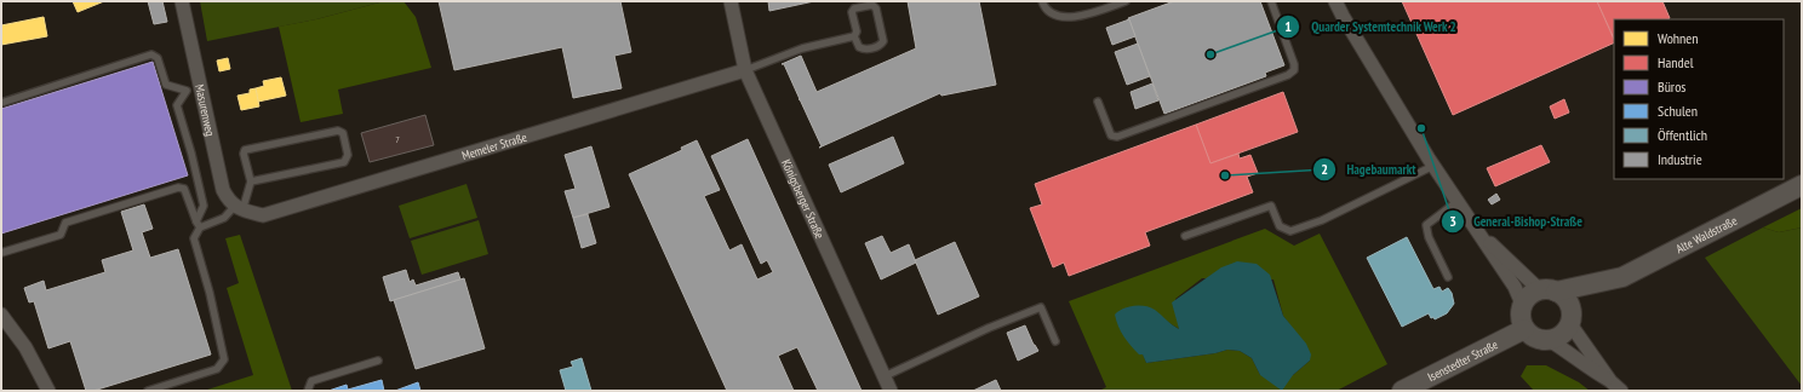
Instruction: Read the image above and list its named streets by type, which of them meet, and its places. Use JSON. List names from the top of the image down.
{
  "streets": {
    "street": [
      "Masurenweg",
      "Memeler Straße",
      "Königsberger Straße",
      "Alte Waldstraße",
      "Isenstedter Straße"
    ]
  },
  "crossings": [
    ["Masurenweg", "Memeler Straße"],
    ["Memeler Straße", "Königsberger Straße"],
    ["Alte Waldstraße", "Isenstedter Straße"]
  ],
  "places": ["Quarder Systemtechnik Werk 2", "General-Bishop-Straße", "Hagebaumarkt"],
  "house_numbers": ["7"],
  "legend": [
    "Wohnen",
    "Handel",
    "Büros",
    "Schulen",
    "Öffentlich",
    "Industrie"
  ]
}
